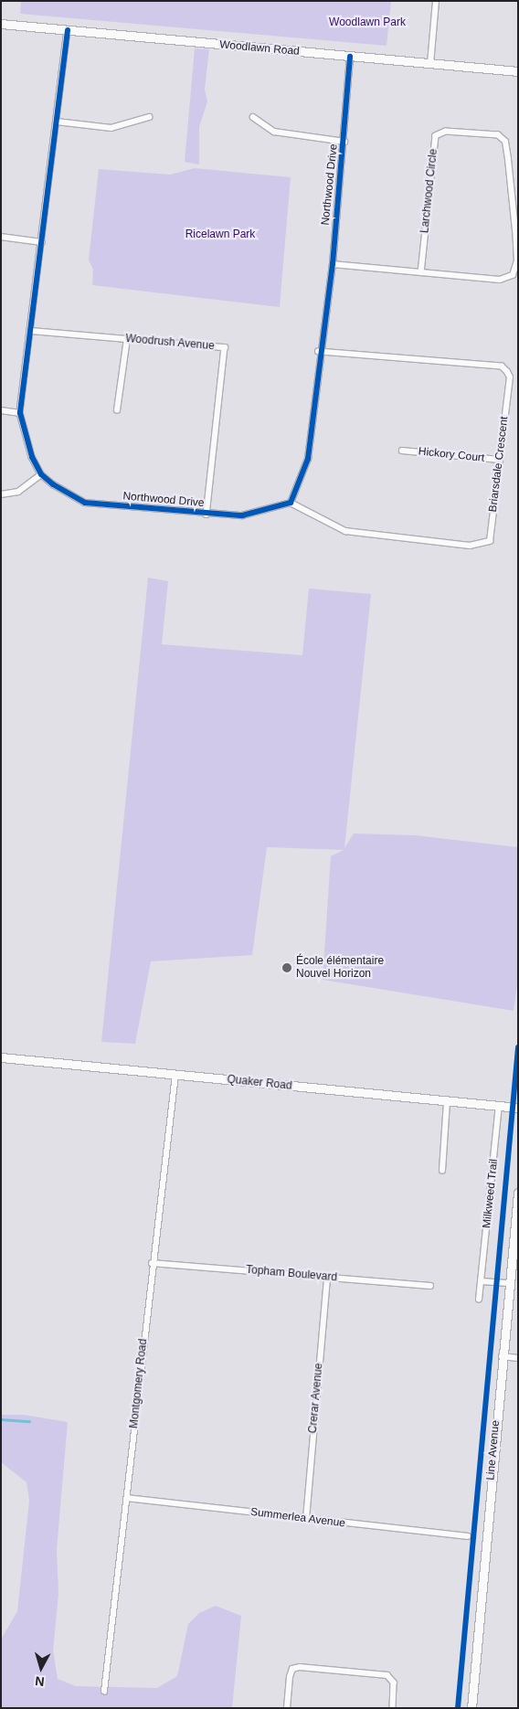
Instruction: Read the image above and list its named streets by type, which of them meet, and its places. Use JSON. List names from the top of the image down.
{
  "streets": {
    "street": [
      "Woodlawn Road",
      "Northwood Drive",
      "Larchwood Circle",
      "Woodrush Avenue",
      "Hickory Court",
      "Briarsdale Crescent",
      "Quaker Road",
      "Milkweed Trail",
      "Topham Boulevard",
      "Montgomery Road",
      "Crerar Avenue",
      "Line Avenue",
      "Summerlea Avenue"
    ]
  },
  "crossings": [
    ["Woodlawn Road", "Northwood Drive"],
    ["Northwood Drive", "Larchwood Circle"],
    ["Northwood Drive", "Woodrush Avenue"],
    ["Northwood Drive", "Briarsdale Crescent"],
    ["Hickory Court", "Briarsdale Crescent"],
    ["Quaker Road", "Milkweed Trail"],
    ["Quaker Road", "Montgomery Road"],
    ["Topham Boulevard", "Montgomery Road"],
    ["Topham Boulevard", "Crerar Avenue"],
    ["Montgomery Road", "Summerlea Avenue"],
    ["Crerar Avenue", "Summerlea Avenue"]
  ],
  "parks": ["Woodlawn Park", "Ricelawn Park"],
  "places": ["École élémentaire Nouvel Horizon"],
  "north": "bottom"
}
